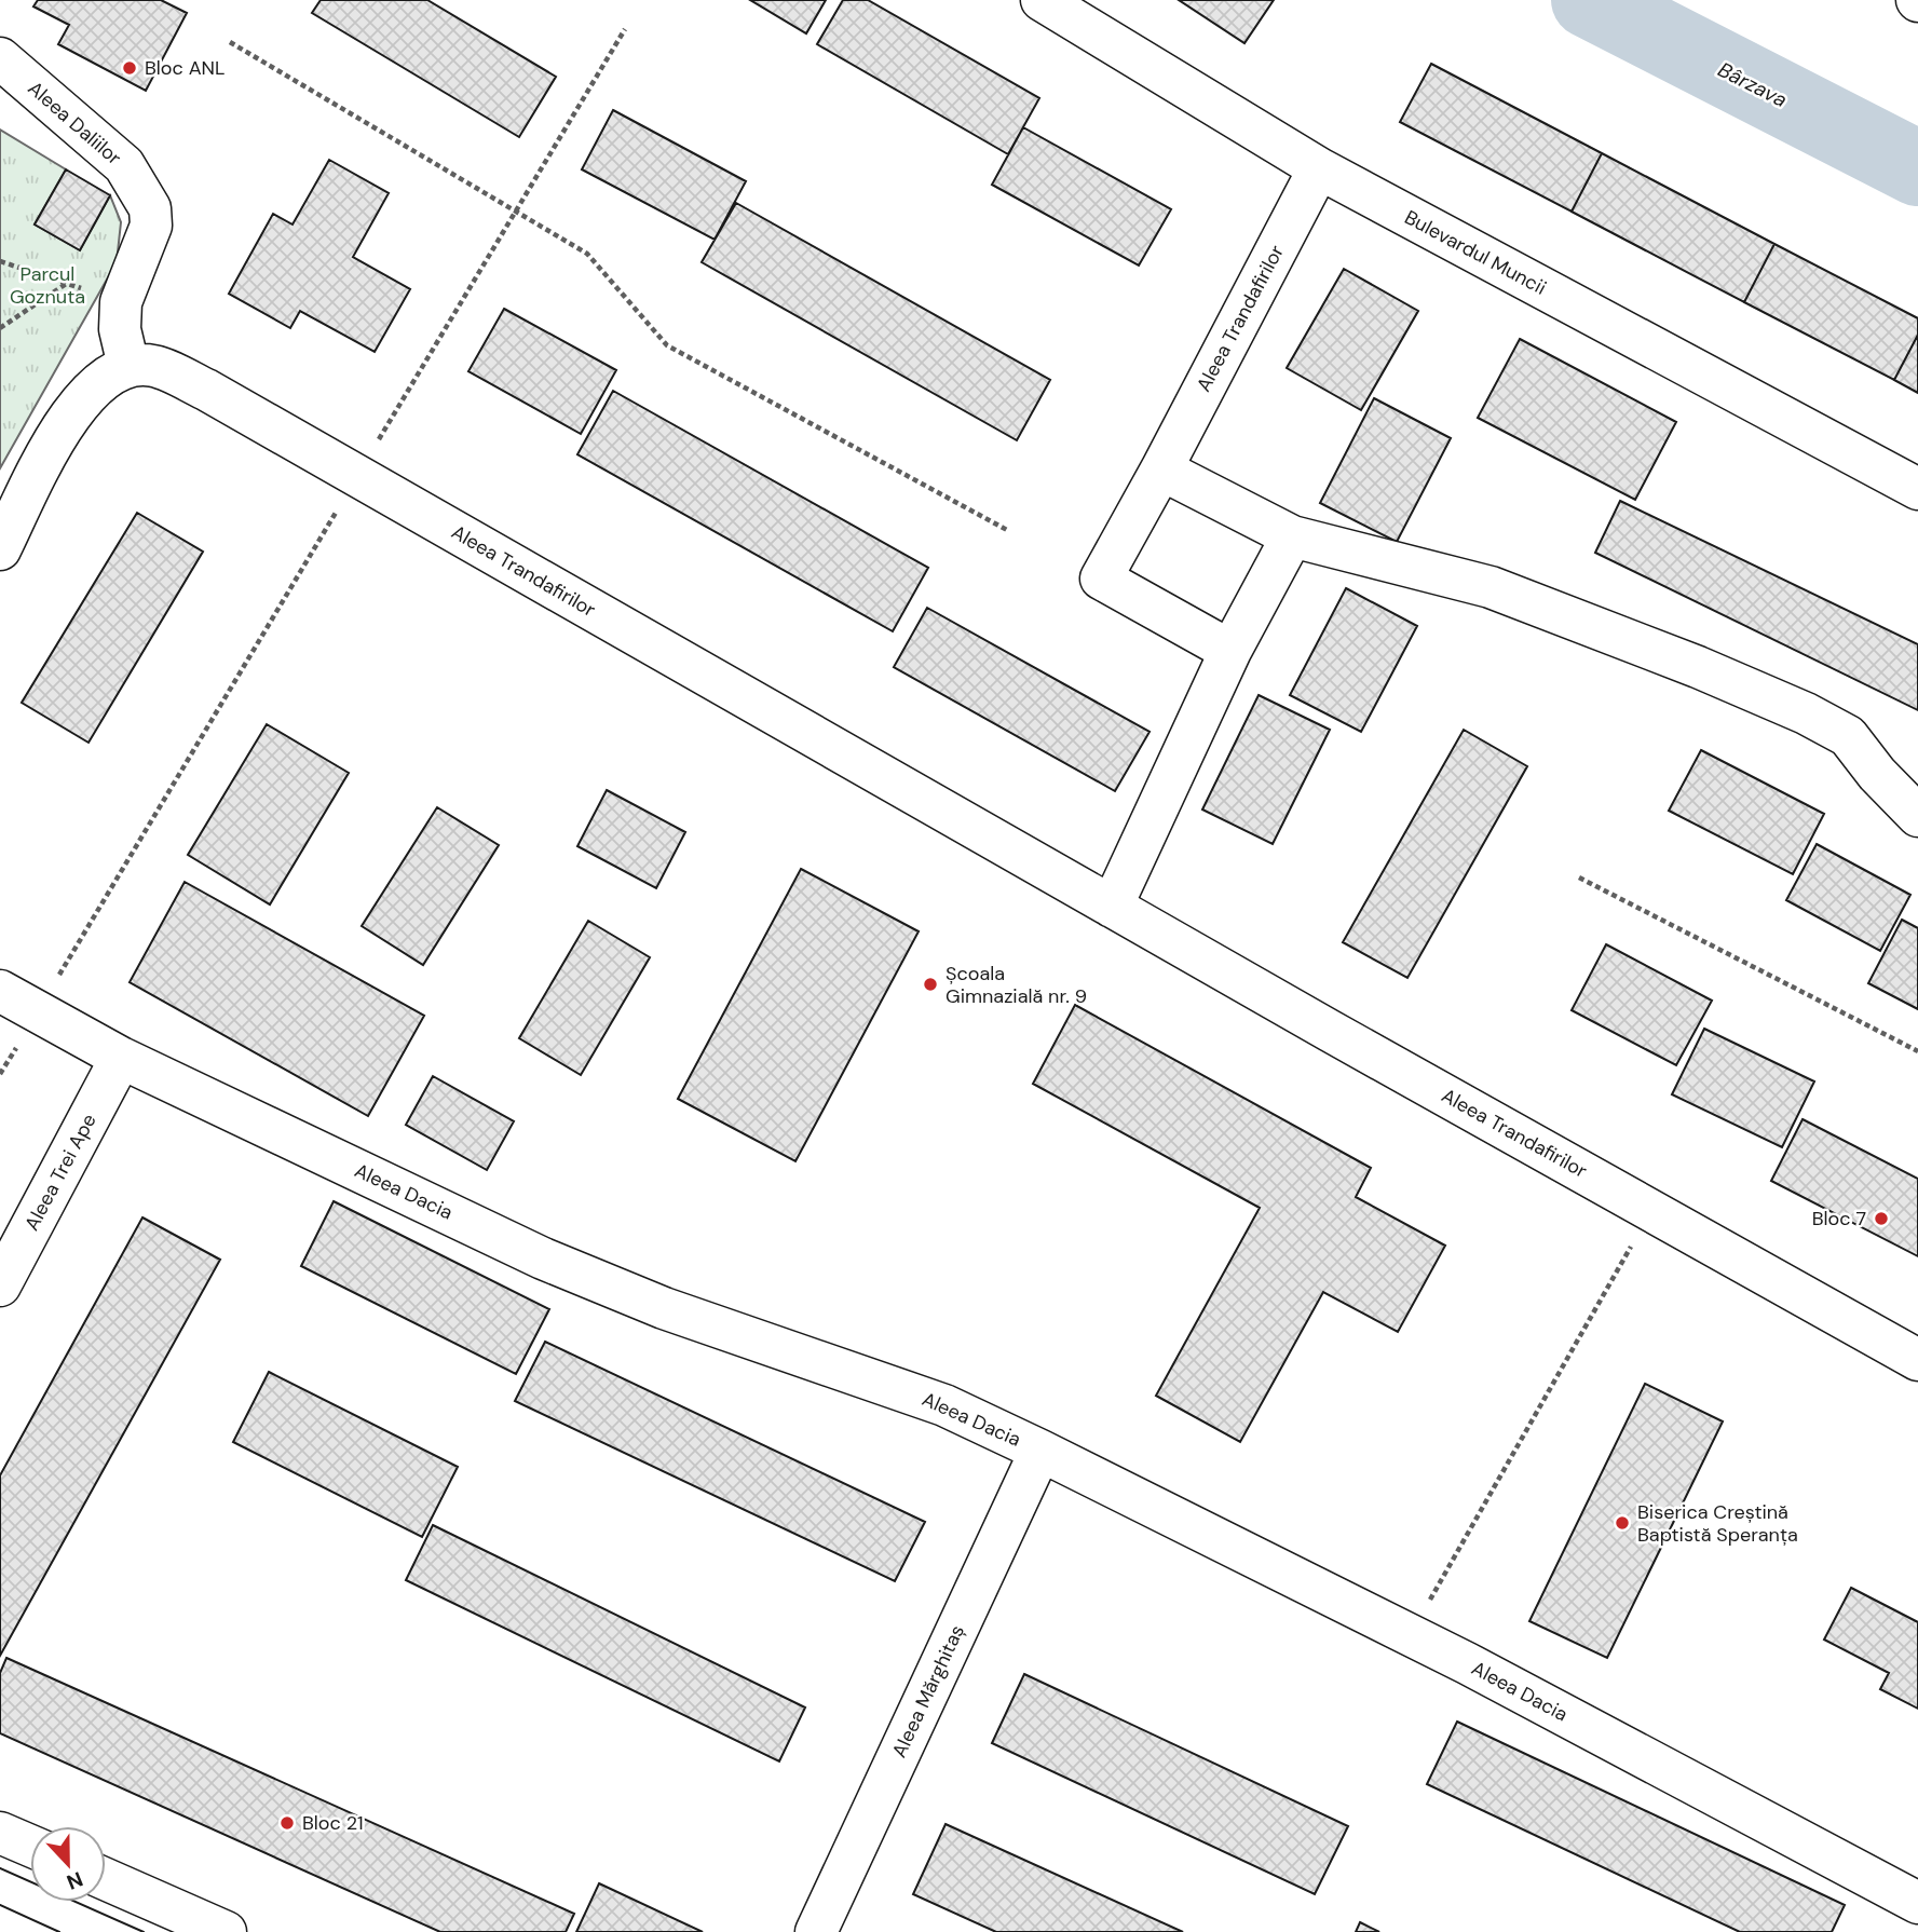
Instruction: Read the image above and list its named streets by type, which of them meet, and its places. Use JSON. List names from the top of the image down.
{
  "streets": {
    "street": [
      "Aleea Daliilor",
      "Bulevardul Muncii",
      "Aleea Trandafirilor",
      "Aleea Trei Ape",
      "Aleea Dacia",
      "Aleea Mărghitaș"
    ]
  },
  "crossings": [
    ["Aleea Daliilor", "Aleea Trandafirilor"],
    ["Bulevardul Muncii", "Aleea Trandafirilor"],
    ["Aleea Trei Ape", "Aleea Dacia"],
    ["Aleea Dacia", "Aleea Mărghitaș"]
  ],
  "water": ["Bârzava"],
  "parks": ["Parcul Goznuta"],
  "places": [
    "Bloc ANL",
    "Școala Gimnazială nr. 9",
    "Bloc 7",
    "Biserica Creștină Baptistă Speranța",
    "Bloc 21"
  ],
  "north": "bottom"
}
